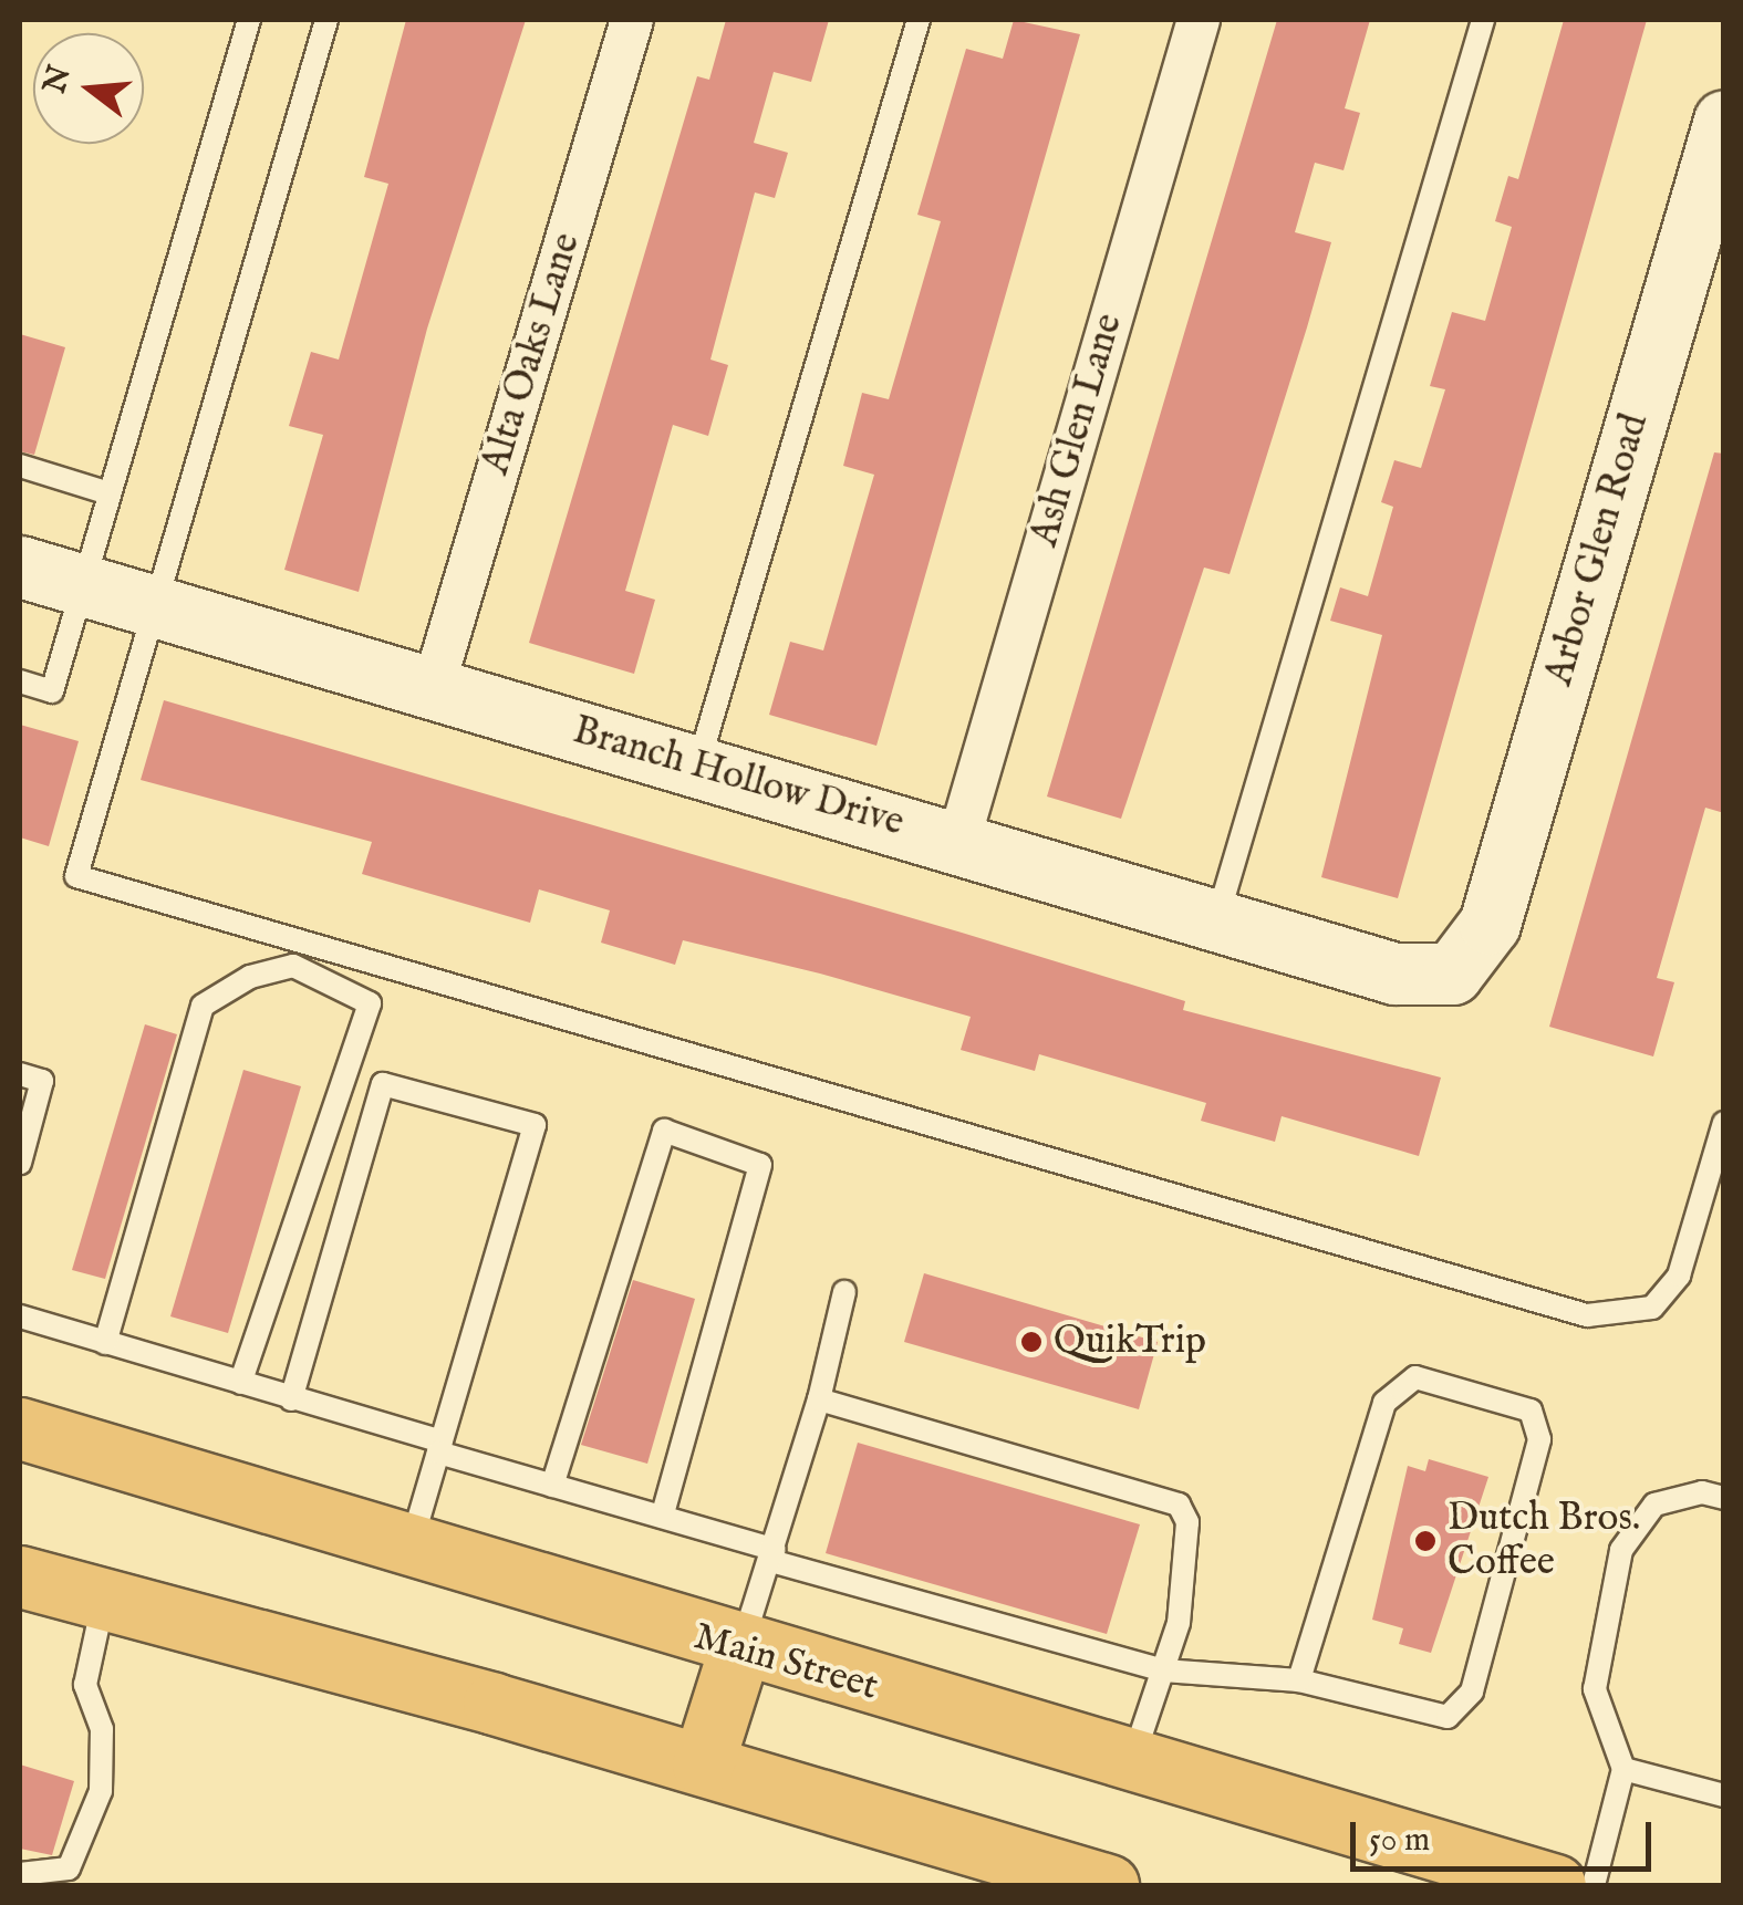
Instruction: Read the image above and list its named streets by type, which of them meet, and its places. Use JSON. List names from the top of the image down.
{
  "streets": {
    "main road": ["Main Street"],
    "street": [
      "Alta Oaks Lane",
      "Ash Glen Lane",
      "Arbor Glen Road",
      "Branch Hollow Drive"
    ]
  },
  "crossings": [
    ["Alta Oaks Lane", "Branch Hollow Drive"],
    ["Ash Glen Lane", "Branch Hollow Drive"],
    ["Arbor Glen Road", "Branch Hollow Drive"]
  ],
  "places": ["QuikTrip", "Dutch Bros. Coffee"],
  "scale_bar": "50 m",
  "north": "left"
}
